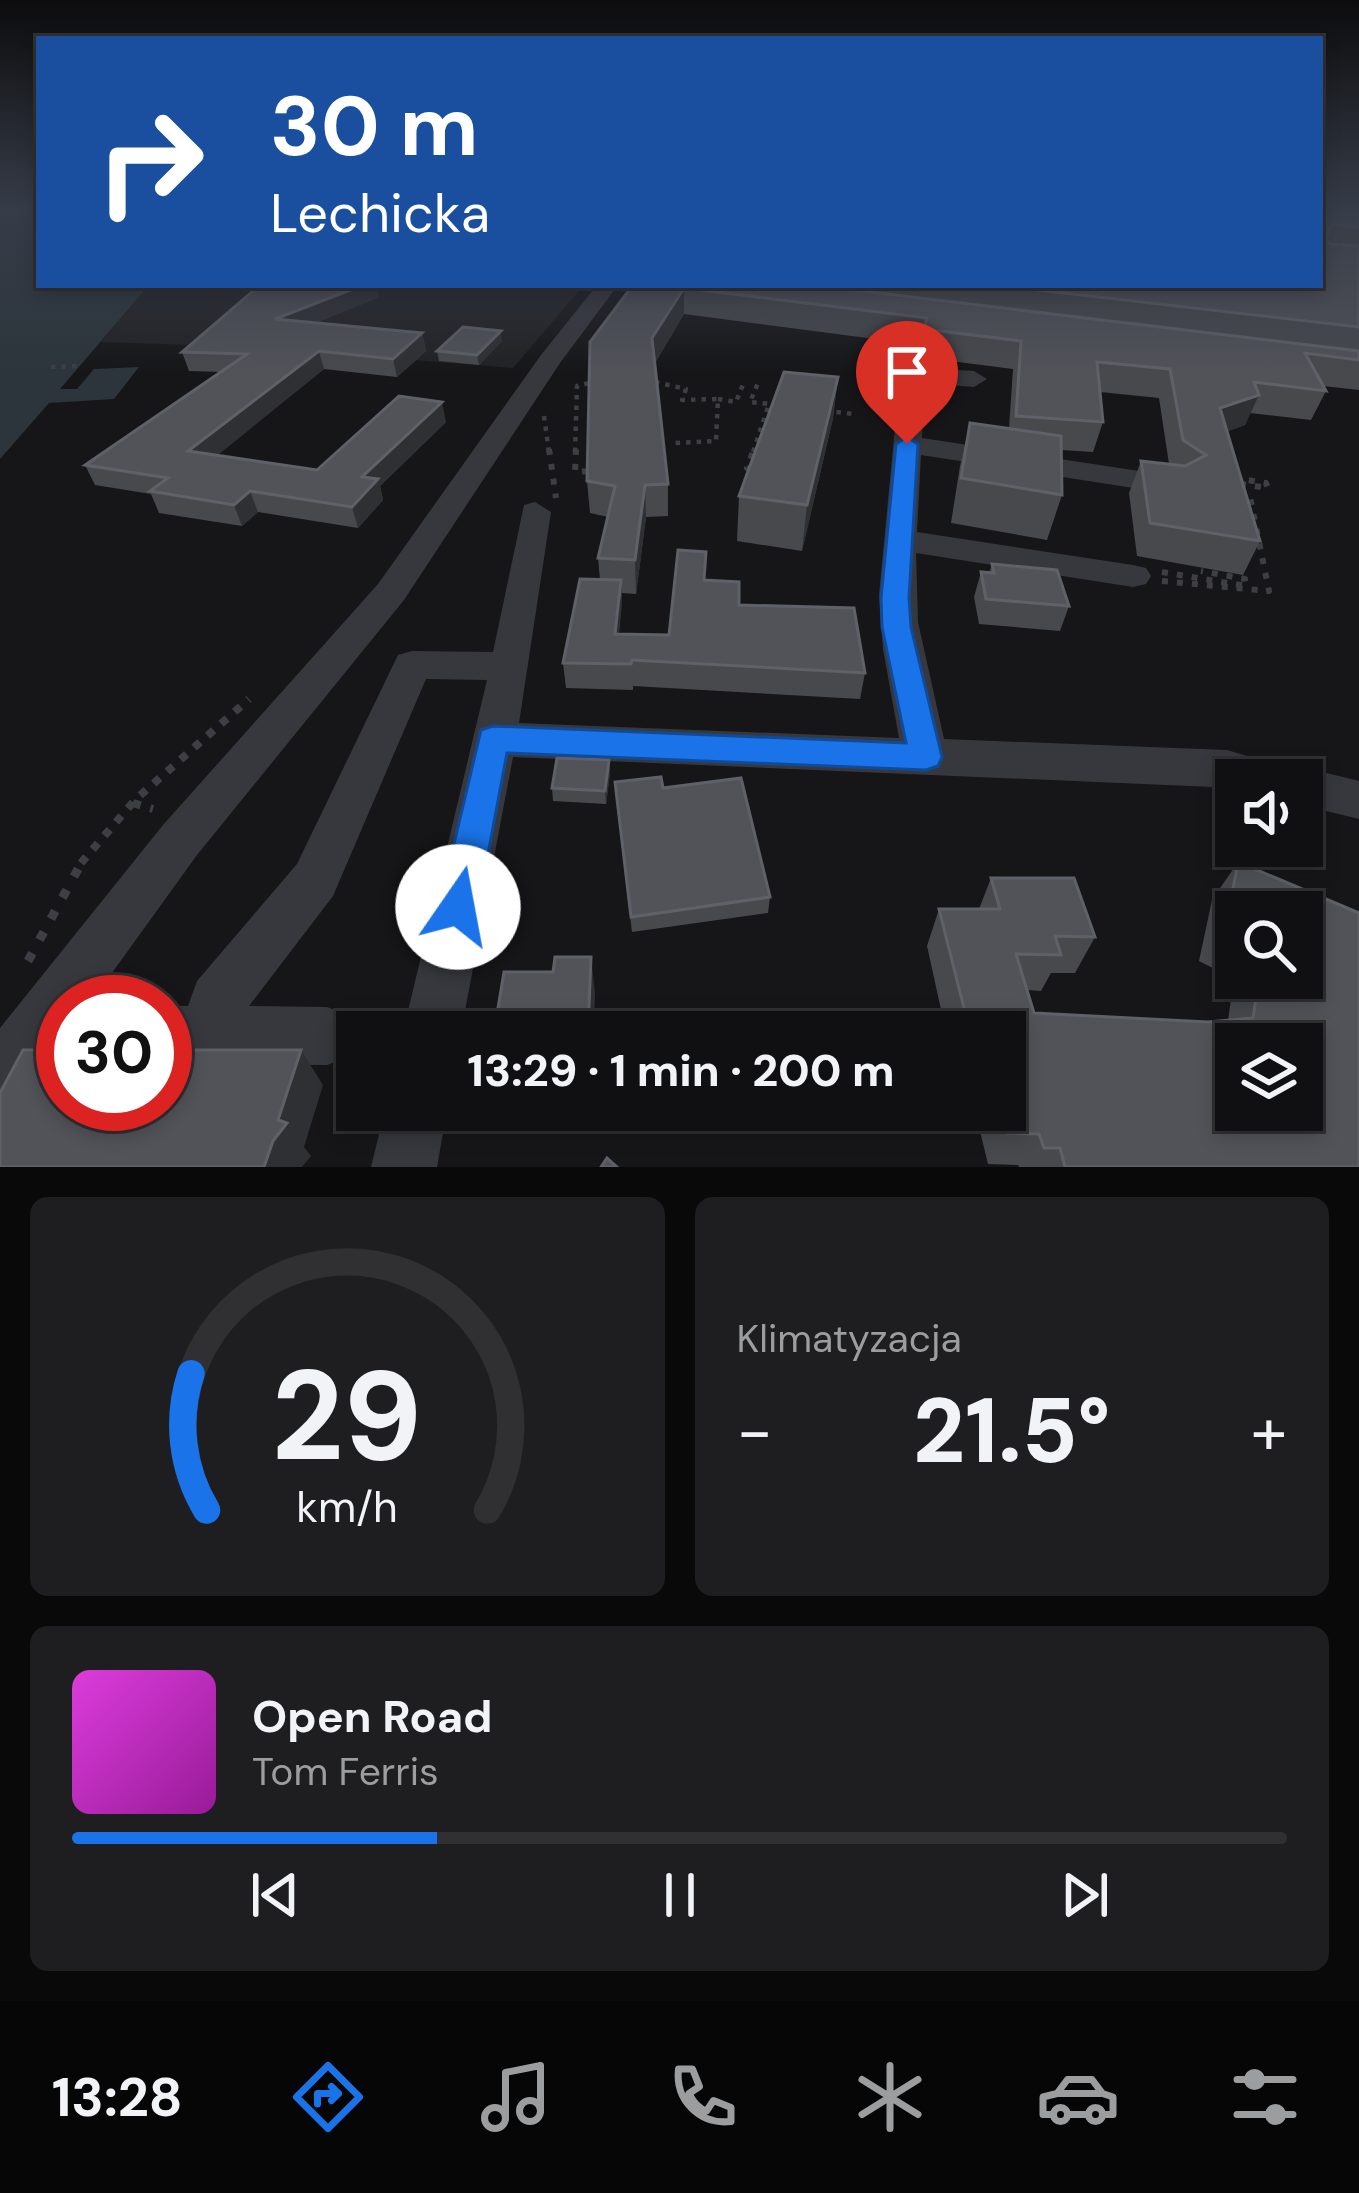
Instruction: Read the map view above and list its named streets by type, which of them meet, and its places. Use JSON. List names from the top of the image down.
{
  "page": {
    "turn": ["30 m", "Lechicka"],
    "limit": "30",
    "trip": "13:29 · 1 min · 200 m",
    "tile": "Klimatyzacja",
    "heat": ["−", "21.5°", "+"],
    "song": ["Open Road", "Tom Ferris"],
    "tabs": "13:28",
    "gauge": ["29", "km/h"]
  }
}
